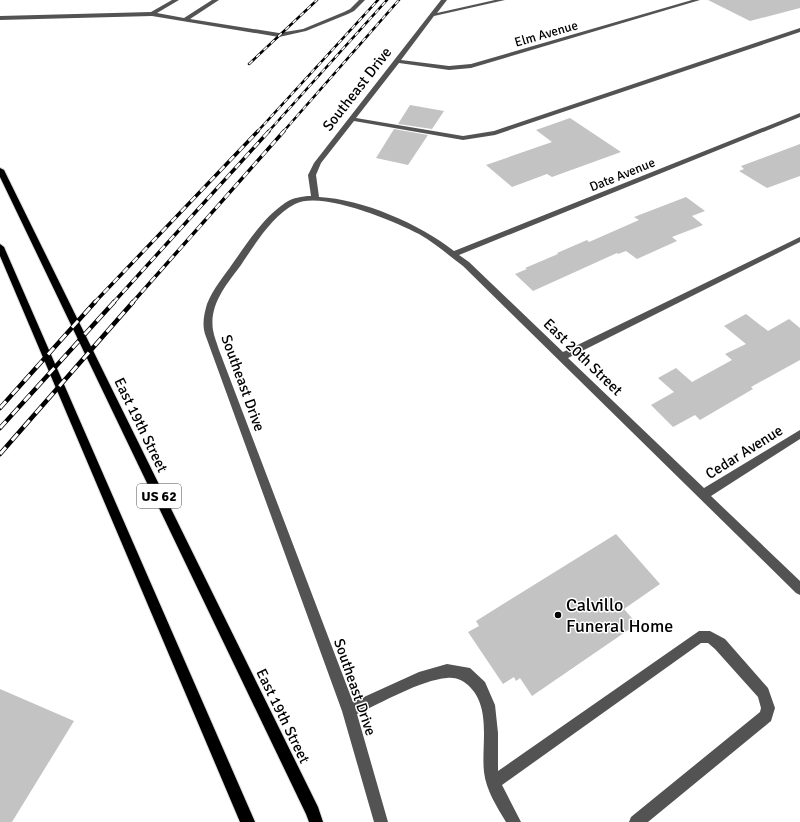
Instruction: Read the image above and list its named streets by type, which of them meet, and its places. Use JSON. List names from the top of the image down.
{
  "streets": {
    "main road": ["East 19th Street", "US 62"],
    "street": [
      "Elm Avenue",
      "Southeast Drive",
      "Date Avenue",
      "East 20th Street",
      "Cedar Avenue"
    ]
  },
  "crossings": [
    ["Elm Avenue", "Southeast Drive"],
    ["Southeast Drive", "East 20th Street"],
    ["Date Avenue", "East 20th Street"],
    ["East 20th Street", "Cedar Avenue"]
  ],
  "places": ["Calvillo Funeral Home"]
}
